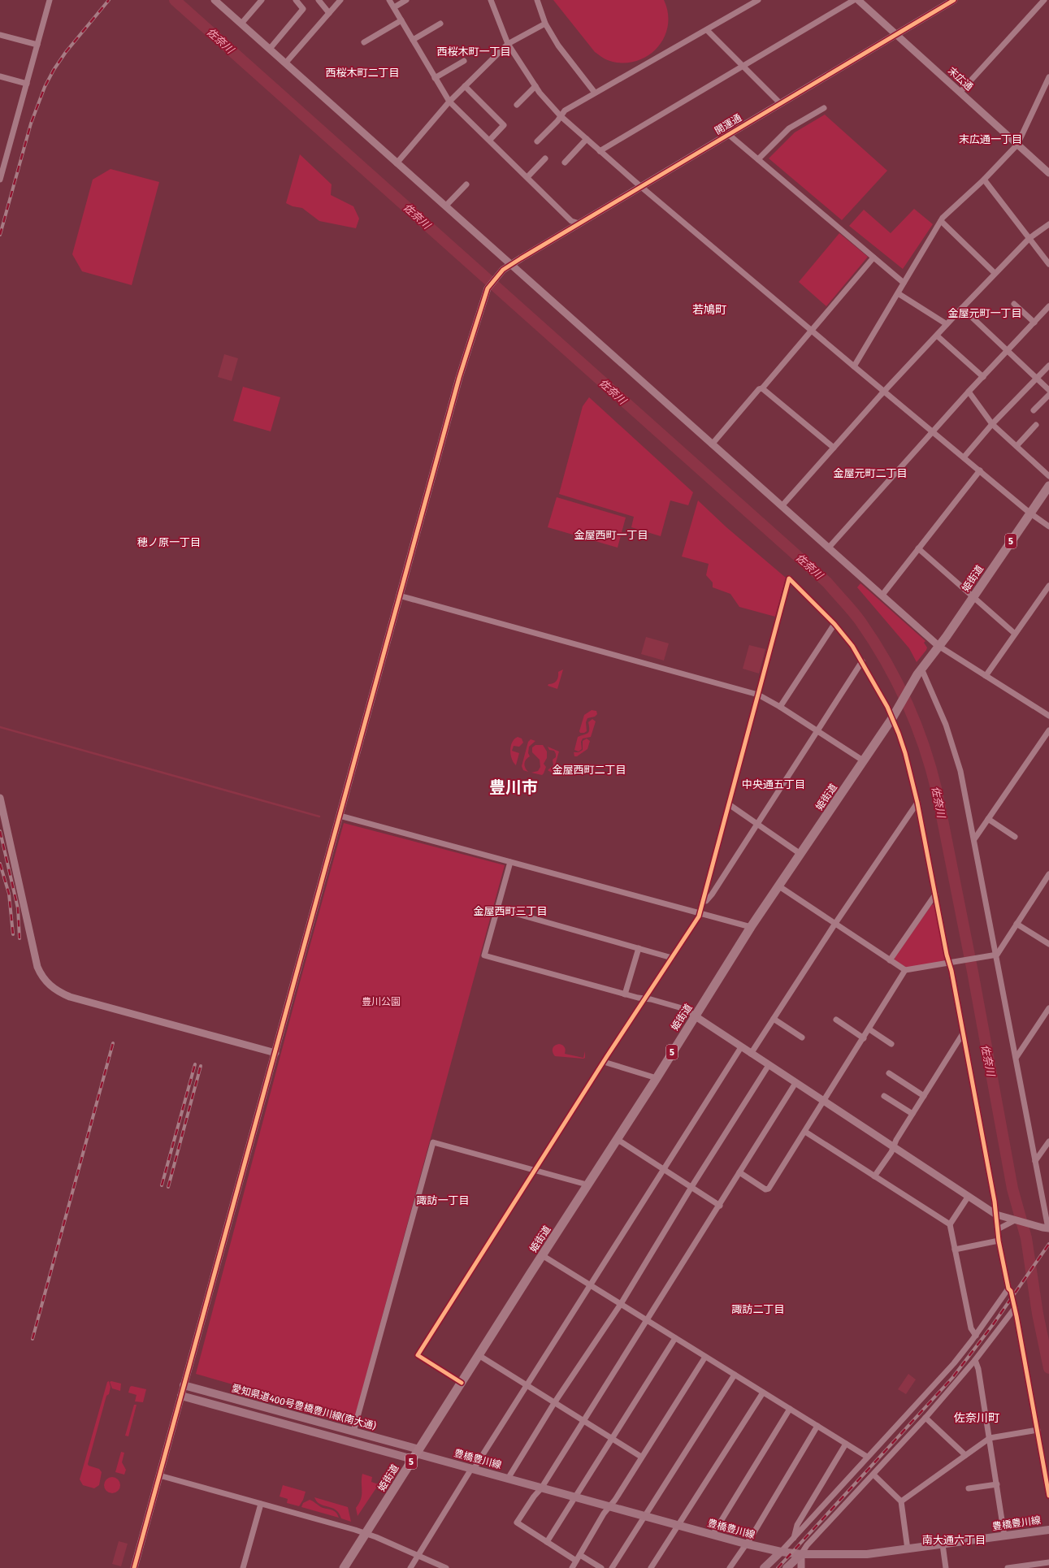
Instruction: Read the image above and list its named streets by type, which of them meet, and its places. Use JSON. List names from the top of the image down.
{
  "streets": {
    "main road": [
      "5",
      "姫街道",
      "愛知県道400号豊橋豊川線(南大通)",
      "豊橋豊川線"
    ],
    "street": ["末広通", "開運通"]
  },
  "crossings": [
    ["末広通", "開運通"],
    ["開運通", "愛知県道400号豊橋豊川線(南大通)"],
    ["姫街道", "愛知県道400号豊橋豊川線(南大通)"],
    ["姫街道", "豊橋豊川線"],
    ["愛知県道400号豊橋豊川線(南大通)", "豊橋豊川線"]
  ],
  "districts": [
    "西桜木町一丁目",
    "西桜木町二丁目",
    "末広通一丁目",
    "若鳩町",
    "金屋元町一丁目",
    "金屋元町二丁目",
    "金屋西町一丁目",
    "穂ノ原一丁目",
    "金屋西町二丁目",
    "中央通五丁目",
    "豊川市",
    "金屋西町三丁目",
    "諏訪一丁目",
    "諏訪二丁目",
    "佐奈川町",
    "南大通六丁目"
  ],
  "water": ["佐奈川"],
  "parks": ["豊川公園"]
}
